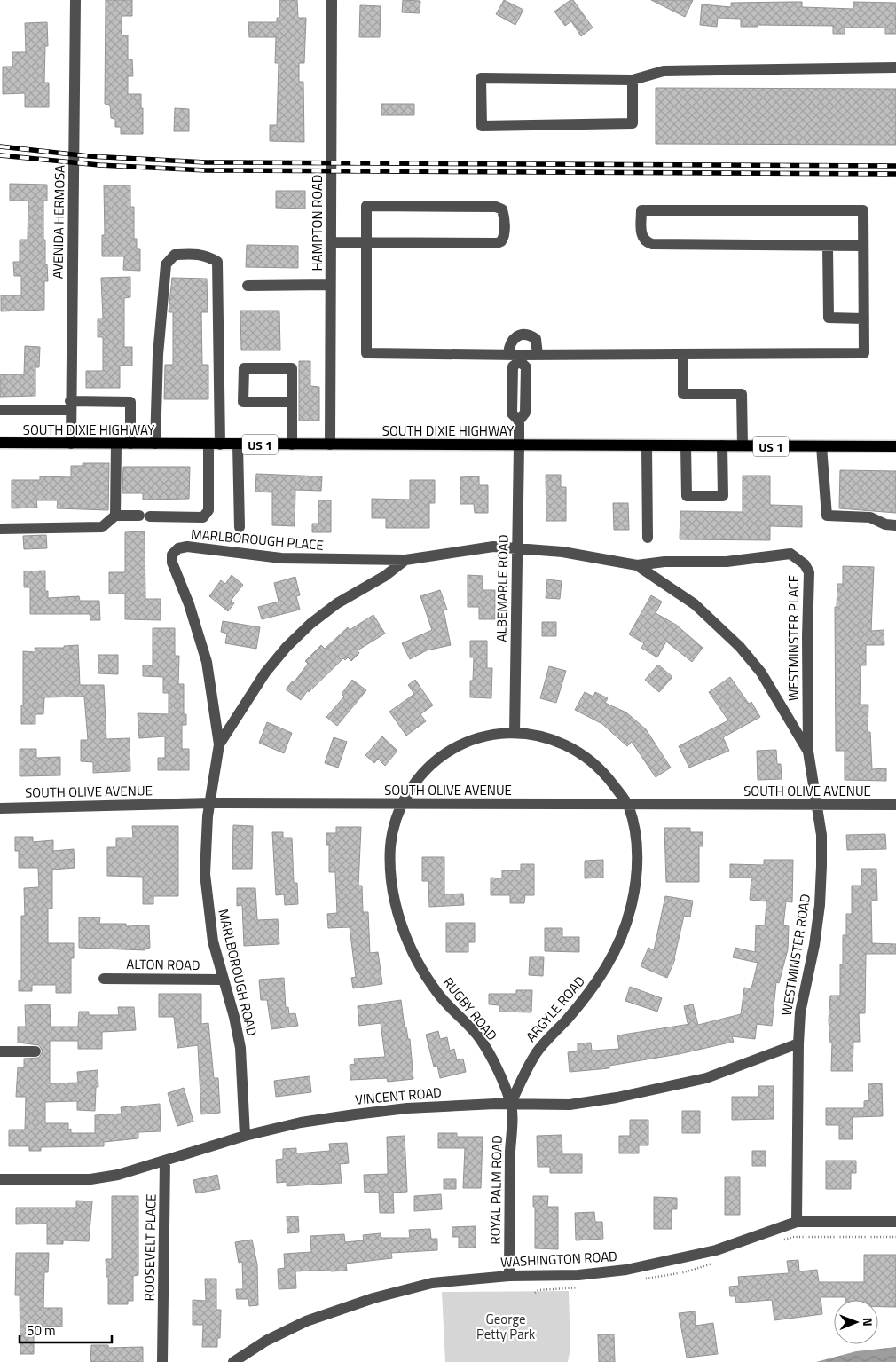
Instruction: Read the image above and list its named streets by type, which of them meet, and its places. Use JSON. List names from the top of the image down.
{
  "streets": {
    "main road": ["SOUTH DIXIE HIGHWAY", "US 1"],
    "street": [
      "AVENIDA HERMOSA",
      "HAMPTON ROAD",
      "MARLBOROUGH PLACE",
      "ALBEMARLE ROAD",
      "WESTMINSTER PLACE",
      "SOUTH OLIVE AVENUE",
      "WESTMINSTER ROAD",
      "ALTON ROAD",
      "MARLBOROUGH ROAD",
      "RUGBY ROAD",
      "ARGYLE ROAD",
      "VINCENT ROAD",
      "ROYAL PALM ROAD",
      "ROOSEVELT PLACE",
      "WASHINGTON ROAD"
    ]
  },
  "crossings": [
    ["AVENIDA HERMOSA", "SOUTH DIXIE HIGHWAY"],
    ["HAMPTON ROAD", "SOUTH DIXIE HIGHWAY"],
    ["SOUTH DIXIE HIGHWAY", "ALBEMARLE ROAD"],
    ["MARLBOROUGH PLACE", "MARLBOROUGH ROAD"],
    ["ALBEMARLE ROAD", "WESTMINSTER ROAD"],
    ["ALBEMARLE ROAD", "MARLBOROUGH ROAD"],
    ["ALBEMARLE ROAD", "RUGBY ROAD"],
    ["WESTMINSTER PLACE", "WESTMINSTER ROAD"],
    ["SOUTH OLIVE AVENUE", "WESTMINSTER ROAD"],
    ["SOUTH OLIVE AVENUE", "MARLBOROUGH ROAD"],
    ["SOUTH OLIVE AVENUE", "RUGBY ROAD"],
    ["SOUTH OLIVE AVENUE", "ARGYLE ROAD"],
    ["WESTMINSTER ROAD", "MARLBOROUGH ROAD"],
    ["WESTMINSTER ROAD", "VINCENT ROAD"],
    ["WESTMINSTER ROAD", "WASHINGTON ROAD"],
    ["ALTON ROAD", "MARLBOROUGH ROAD"],
    ["MARLBOROUGH ROAD", "VINCENT ROAD"],
    ["RUGBY ROAD", "ARGYLE ROAD"],
    ["RUGBY ROAD", "VINCENT ROAD"],
    ["RUGBY ROAD", "ROYAL PALM ROAD"],
    ["ARGYLE ROAD", "VINCENT ROAD"],
    ["ARGYLE ROAD", "ROYAL PALM ROAD"],
    ["VINCENT ROAD", "ROYAL PALM ROAD"],
    ["VINCENT ROAD", "ROOSEVELT PLACE"],
    ["ROYAL PALM ROAD", "WASHINGTON ROAD"]
  ],
  "parks": ["George Petty Park"],
  "scale_bar": "50 m",
  "north": "right"
}
